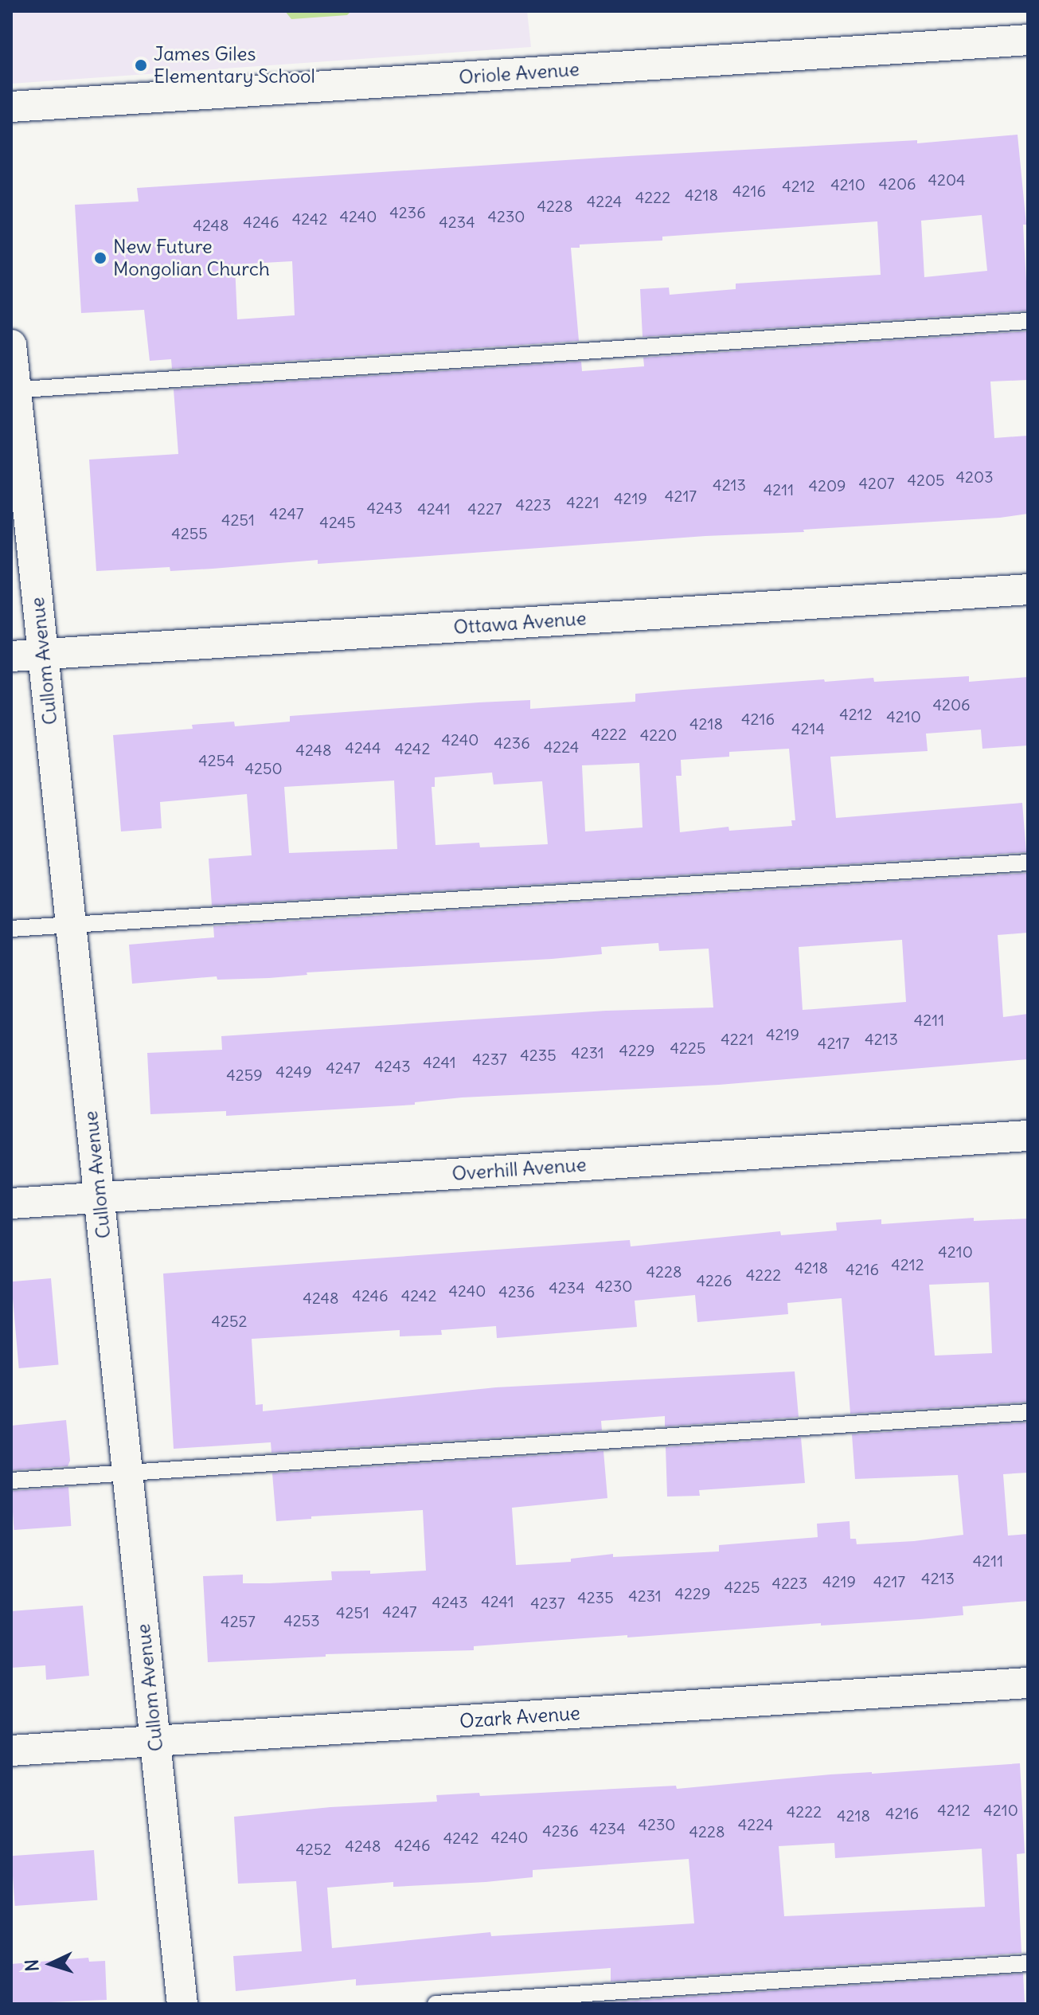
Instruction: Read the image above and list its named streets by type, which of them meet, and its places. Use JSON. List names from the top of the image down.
{
  "streets": {
    "street": [
      "Oriole Avenue",
      "Ottawa Avenue",
      "Cullom Avenue",
      "Overhill Avenue",
      "Ozark Avenue"
    ]
  },
  "crossings": [
    ["Ottawa Avenue", "Cullom Avenue"],
    ["Cullom Avenue", "Overhill Avenue"],
    ["Cullom Avenue", "Ozark Avenue"]
  ],
  "places": ["James Giles Elementary School", "New Future Mongolian Church"],
  "house_numbers": [
    "4204",
    "4206",
    "4210",
    "4212",
    "4216",
    "4218",
    "4222",
    "4224",
    "4228",
    "4236",
    "4240",
    "4230",
    "4242",
    "4246",
    "4234",
    "4248",
    "4203",
    "4205",
    "4207",
    "4213",
    "4209",
    "4211",
    "4217",
    "4219",
    "4221",
    "4223",
    "4243",
    "4241",
    "4227",
    "4247",
    "4251",
    "4245",
    "4255",
    "4206",
    "4212",
    "4210",
    "4216",
    "4218",
    "4214",
    "4222",
    "4220",
    "4240",
    "4236",
    "4224",
    "4244",
    "4242",
    "4248",
    "4254",
    "4250",
    "4211",
    "4219",
    "4221",
    "4213",
    "4217",
    "4225",
    "4229",
    "4231",
    "4235",
    "4237",
    "4241",
    "4243",
    "4247",
    "4249",
    "4259",
    "4210",
    "4212",
    "4218",
    "4216",
    "4228",
    "4222",
    "4226",
    "4230",
    "4234",
    "4240",
    "4236",
    "4246",
    "4242",
    "4248",
    "4252",
    "4211",
    "4213",
    "4219",
    "4217",
    "4223",
    "4225",
    "4229",
    "4231",
    "4235",
    "4241",
    "4243",
    "4237",
    "4247",
    "4251",
    "4253",
    "4257",
    "4212",
    "4210",
    "4222",
    "4216",
    "4218",
    "4230",
    "4224",
    "4234",
    "4236",
    "4228",
    "4240",
    "4242",
    "4246",
    "4248",
    "4252"
  ],
  "north": "left"
}
